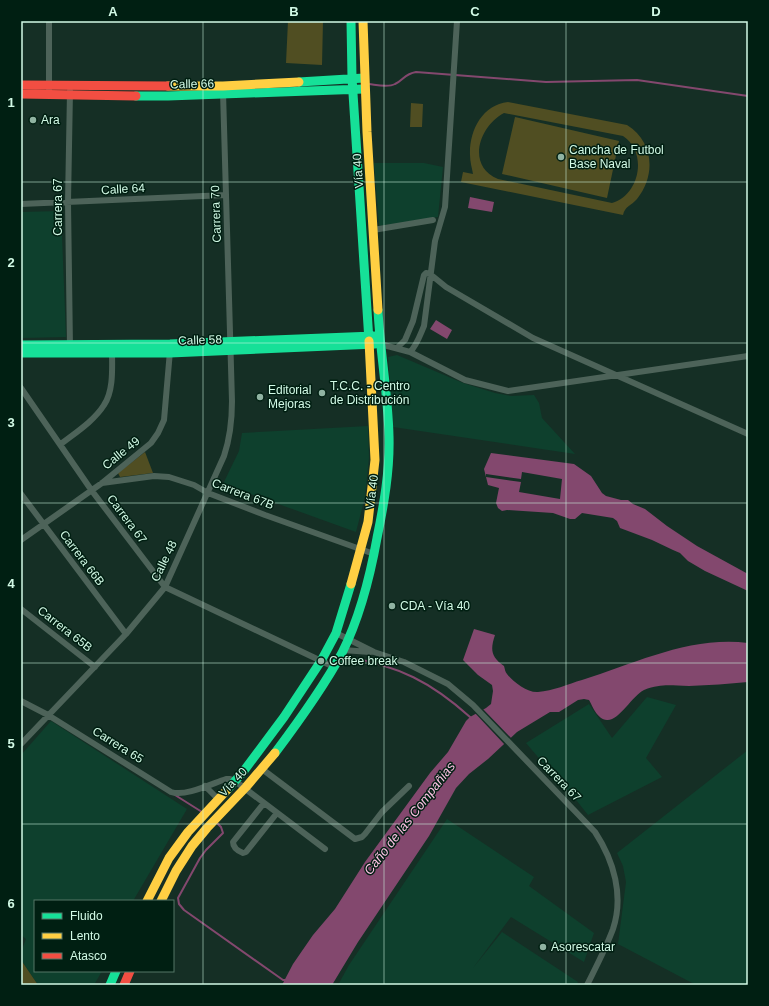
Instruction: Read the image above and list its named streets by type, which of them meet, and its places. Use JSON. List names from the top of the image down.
{
  "streets": {
    "main road": ["Calle 66", "Vía 40", "Calle 58"],
    "street": [
      "Calle 64",
      "Carrera 67",
      "Carrera 70",
      "Calle 49",
      "Carrera 67B",
      "Carrera 66B",
      "Calle 48",
      "Carrera 65B",
      "Carrera 65"
    ]
  },
  "crossings": [
    ["Calle 66", "Vía 40"],
    ["Calle 66", "Carrera 67"],
    ["Calle 66", "Carrera 70"],
    ["Vía 40", "Carrera 67"],
    ["Vía 40", "Calle 58"],
    ["Vía 40", "Carrera 67B"],
    ["Vía 40", "Carrera 65"],
    ["Calle 64", "Carrera 67"],
    ["Calle 64", "Carrera 70"],
    ["Carrera 67", "Calle 58"],
    ["Carrera 67", "Calle 49"],
    ["Carrera 67", "Calle 48"],
    ["Carrera 70", "Calle 58"],
    ["Carrera 70", "Calle 48"],
    ["Calle 58", "Calle 49"],
    ["Calle 58", "Calle 48"],
    ["Calle 49", "Carrera 67B"],
    ["Calle 49", "Carrera 66B"],
    ["Carrera 67B", "Calle 48"],
    ["Carrera 66B", "Calle 48"],
    ["Calle 48", "Carrera 65B"],
    ["Calle 48", "Carrera 65"]
  ],
  "water": ["Caño de las Compañias"],
  "places": [
    "Ara",
    "Cancha de Futbol Base Naval",
    "T.C.C. - Centro de Distribución",
    "Editorial Mejoras",
    "CDA - Vía 40",
    "Coffee break",
    "Asorescatar"
  ],
  "legend": ["Fluido", "Lento", "Atasco"],
  "grid": {
    "columns": [
      "A",
      "B",
      "C",
      "D"
    ],
    "rows": [
      "1",
      "2",
      "3",
      "4",
      "5",
      "6"
    ]
  }
}
